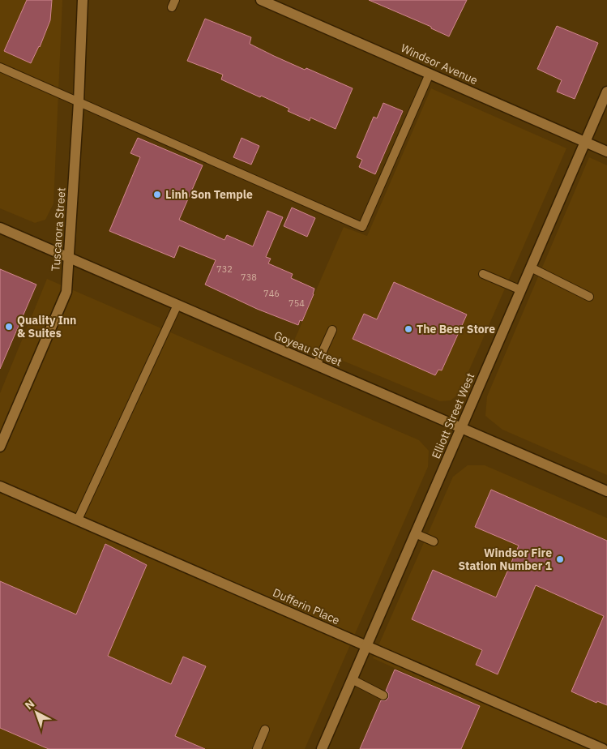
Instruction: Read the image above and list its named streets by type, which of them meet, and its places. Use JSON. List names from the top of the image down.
{
  "streets": {
    "street": [
      "Windsor Avenue",
      "Tuscarora Street",
      "Goyeau Street",
      "Elliott Street West",
      "Dufferin Place"
    ]
  },
  "crossings": [
    ["Windsor Avenue", "Elliott Street West"],
    ["Tuscarora Street", "Goyeau Street"],
    ["Goyeau Street", "Elliott Street West"],
    ["Elliott Street West", "Dufferin Place"]
  ],
  "places": [
    "Linh Son Temple",
    "Quality Inn & Suites",
    "The Beer Store",
    "Windsor Fire Station Number 1"
  ],
  "house_numbers": [
    "732",
    "738",
    "746",
    "754"
  ],
  "north": "top left"
}
